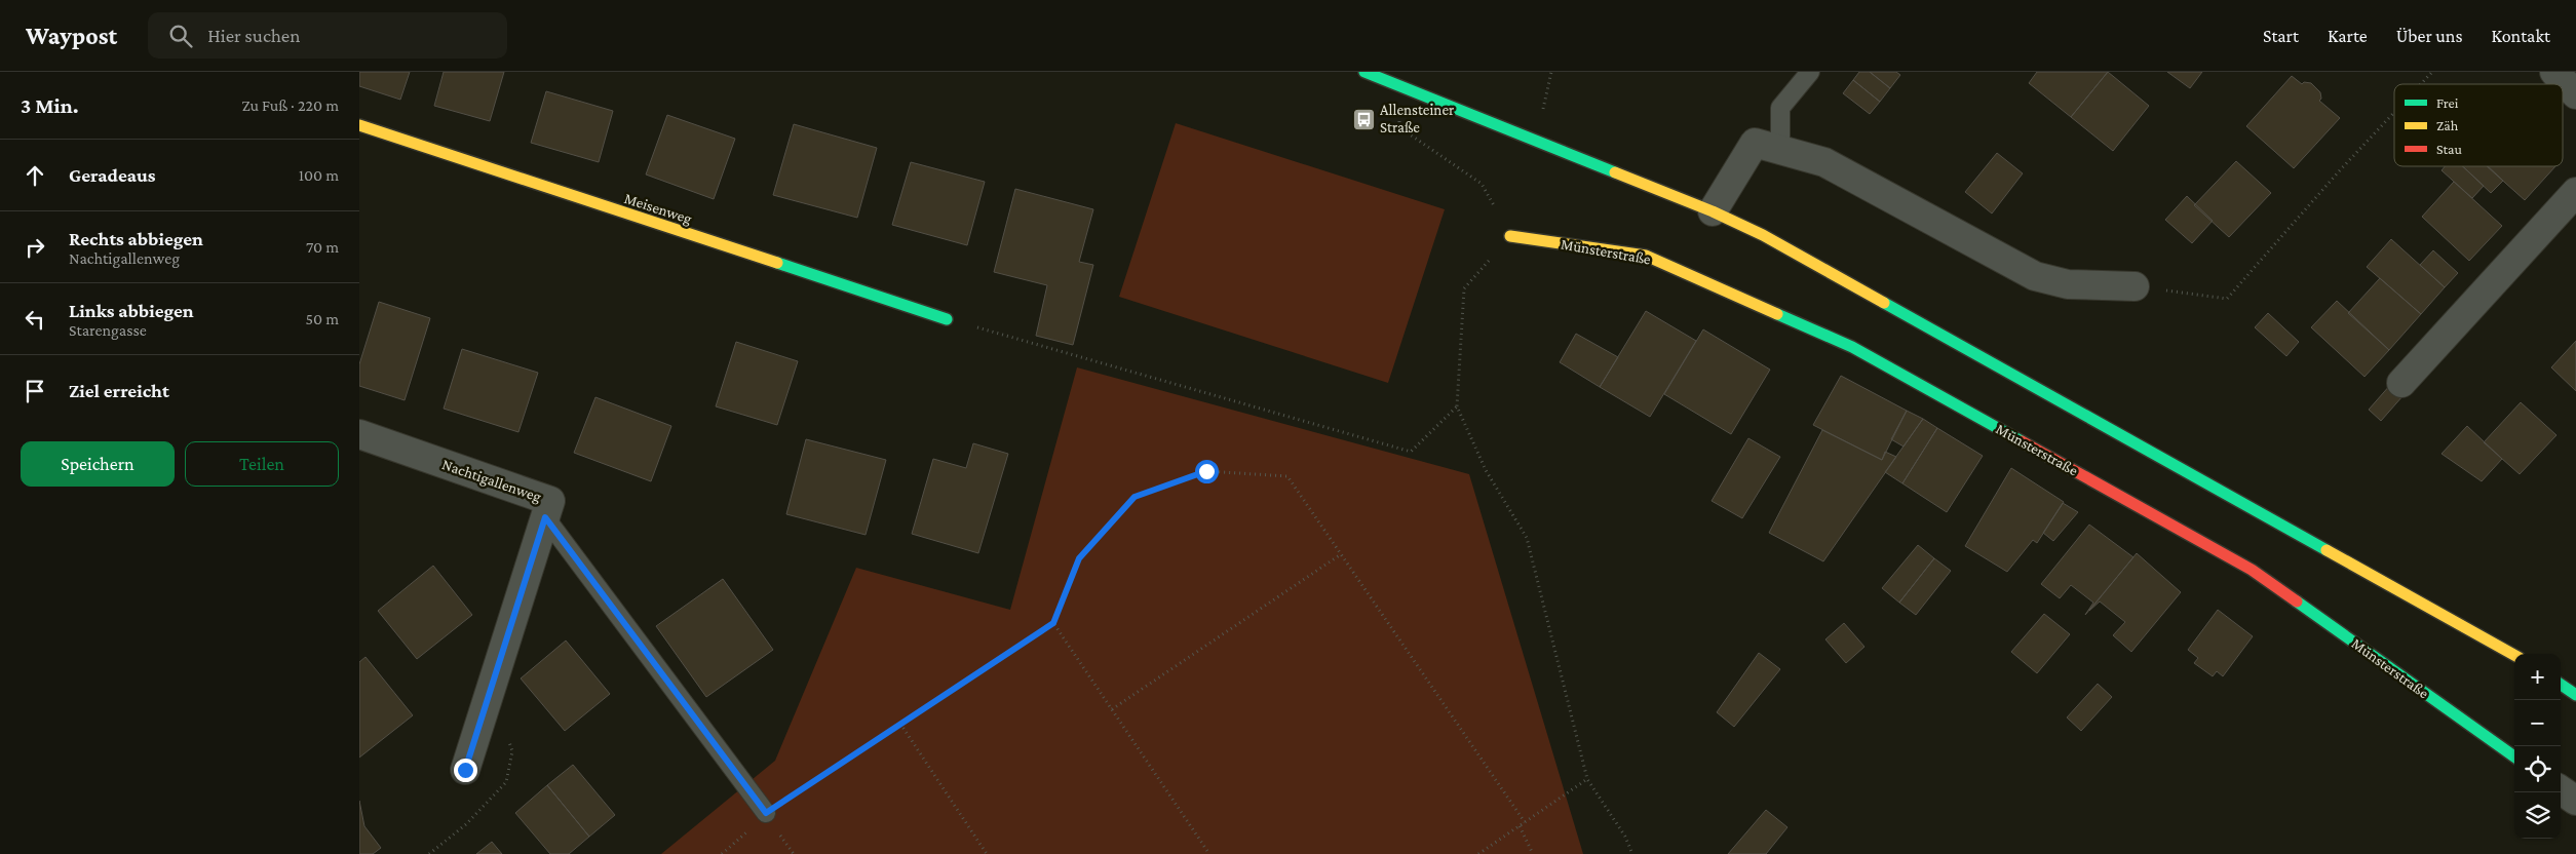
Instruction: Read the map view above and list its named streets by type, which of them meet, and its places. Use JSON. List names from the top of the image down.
{
  "streets": {
    "street": ["Meisenweg", "Münsterstraße", "Nachtigallenweg"]
  },
  "places": {
    "bus stop": ["Allensteiner Straße"]
  },
  "legend": ["Frei", "Zäh", "Stau"],
  "page": {
    "header": "Waypost",
    "search": "Hier suchen",
    "nav": [
      "Start",
      "Karte",
      "Über uns",
      "Kontakt"
    ],
    "heading": ["3 Min.", "Zu Fuß · 220 m"],
    "list": [
      ["Geradeaus", "100 m"],
      ["Rechts abbiegen", "Nachtigallenweg", "70 m"],
      ["Links abbiegen", "Starengasse", "50 m"],
      "Ziel erreicht"
    ],
    "buttons": ["Speichern", "Teilen"],
    "map_buttons": ["+", "−"]
  }
}
